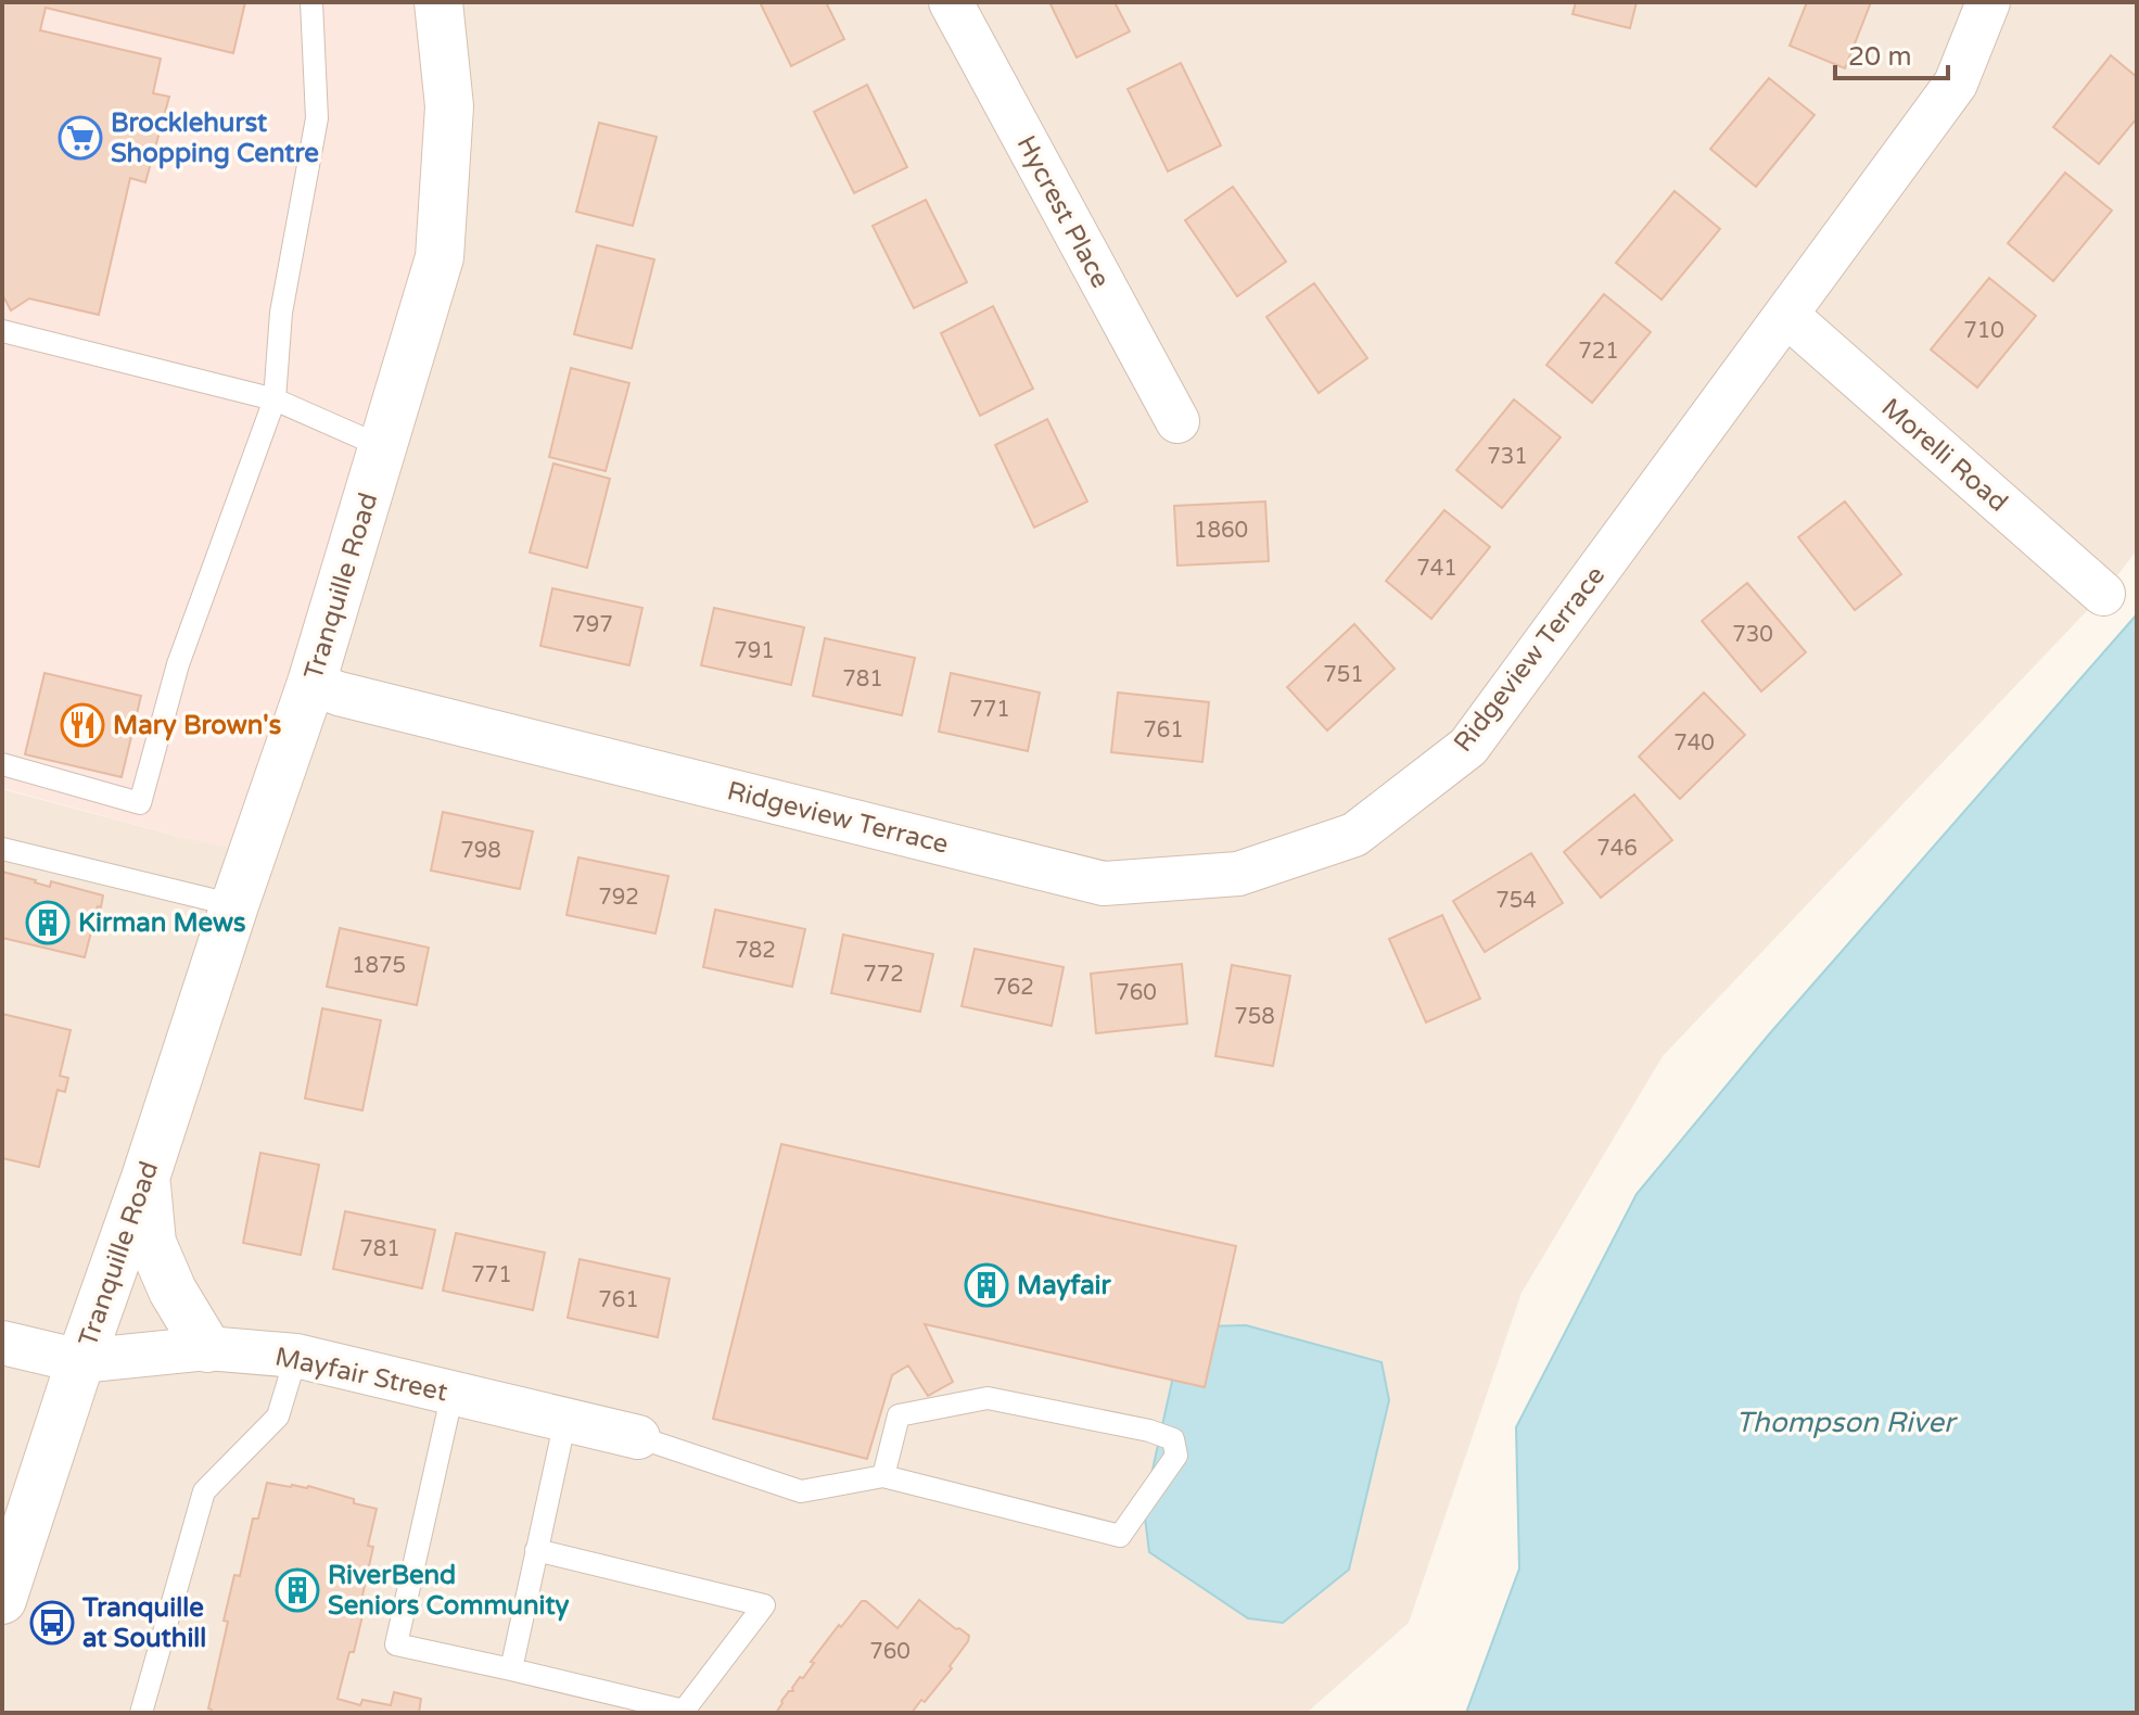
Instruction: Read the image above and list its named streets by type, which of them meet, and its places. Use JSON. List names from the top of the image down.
{
  "streets": {
    "main road": ["Tranquille Road"],
    "street": [
      "Hycrest Place",
      "Morelli Road",
      "Ridgeview Terrace",
      "Mayfair Street"
    ]
  },
  "crossings": [
    ["Morelli Road", "Ridgeview Terrace"],
    ["Tranquille Road", "Ridgeview Terrace"],
    ["Tranquille Road", "Mayfair Street"]
  ],
  "water": ["Thompson River"],
  "places": {
    "supermarket": ["Brocklehurst Shopping Centre"],
    "restaurant": ["Mary Brown's"],
    "building": ["Kirman Mews", "Mayfair", "RiverBend Seniors Community"],
    "bus stop": ["Tranquille at Southill"]
  },
  "house_numbers": [
    "710",
    "721",
    "731",
    "1860",
    "741",
    "797",
    "730",
    "791",
    "751",
    "781",
    "771",
    "761",
    "740",
    "746",
    "798",
    "792",
    "754",
    "782",
    "1875",
    "772",
    "762",
    "760",
    "758",
    "781",
    "771",
    "761",
    "760"
  ],
  "scale_bar": "20 m"
}
